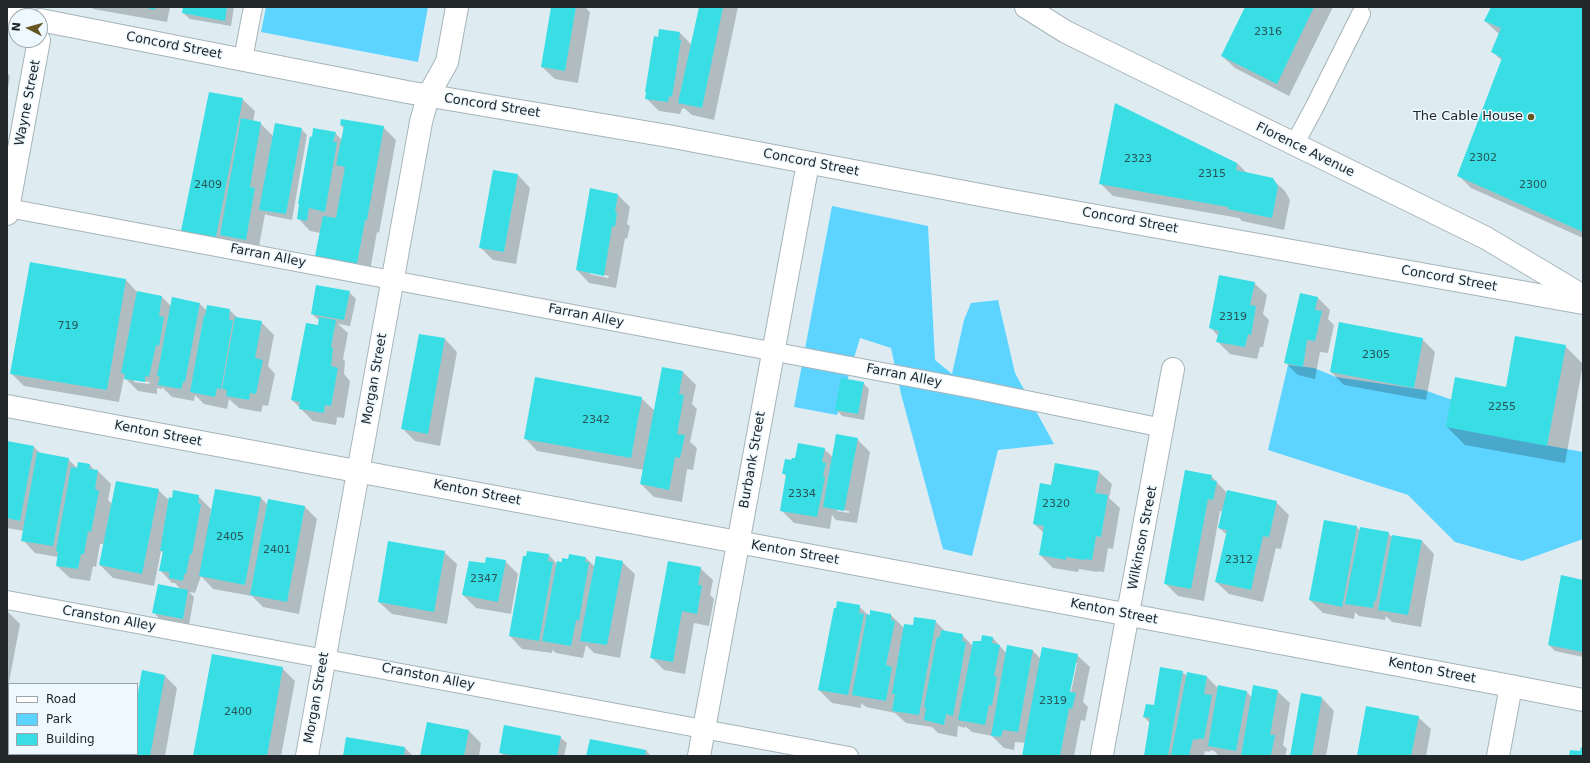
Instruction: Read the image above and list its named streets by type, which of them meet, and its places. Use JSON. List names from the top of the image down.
{
  "streets": {
    "street": [
      "Concord Street",
      "Wayne Street",
      "Florence Avenue",
      "Morgan Street",
      "Kenton Street",
      "Burbank Street",
      "Wilkinson Street"
    ],
    "lane": ["Farran Alley", "Cranston Alley"]
  },
  "crossings": [
    ["Concord Street", "Morgan Street"],
    ["Concord Street", "Burbank Street"],
    ["Wayne Street", "Farran Alley"],
    ["Farran Alley", "Morgan Street"],
    ["Farran Alley", "Burbank Street"],
    ["Farran Alley", "Wilkinson Street"],
    ["Morgan Street", "Kenton Street"],
    ["Morgan Street", "Cranston Alley"],
    ["Kenton Street", "Burbank Street"],
    ["Kenton Street", "Wilkinson Street"],
    ["Burbank Street", "Cranston Alley"]
  ],
  "places": ["The Cable House"],
  "house_numbers": [
    "2316",
    "2302",
    "2323",
    "2315",
    "2409",
    "2300",
    "2319",
    "719",
    "2305",
    "2255",
    "2342",
    "2334",
    "2320",
    "2405",
    "2401",
    "2312",
    "2347",
    "2319",
    "2400"
  ],
  "legend": ["Road", "Park", "Building"],
  "north": "left"
}
